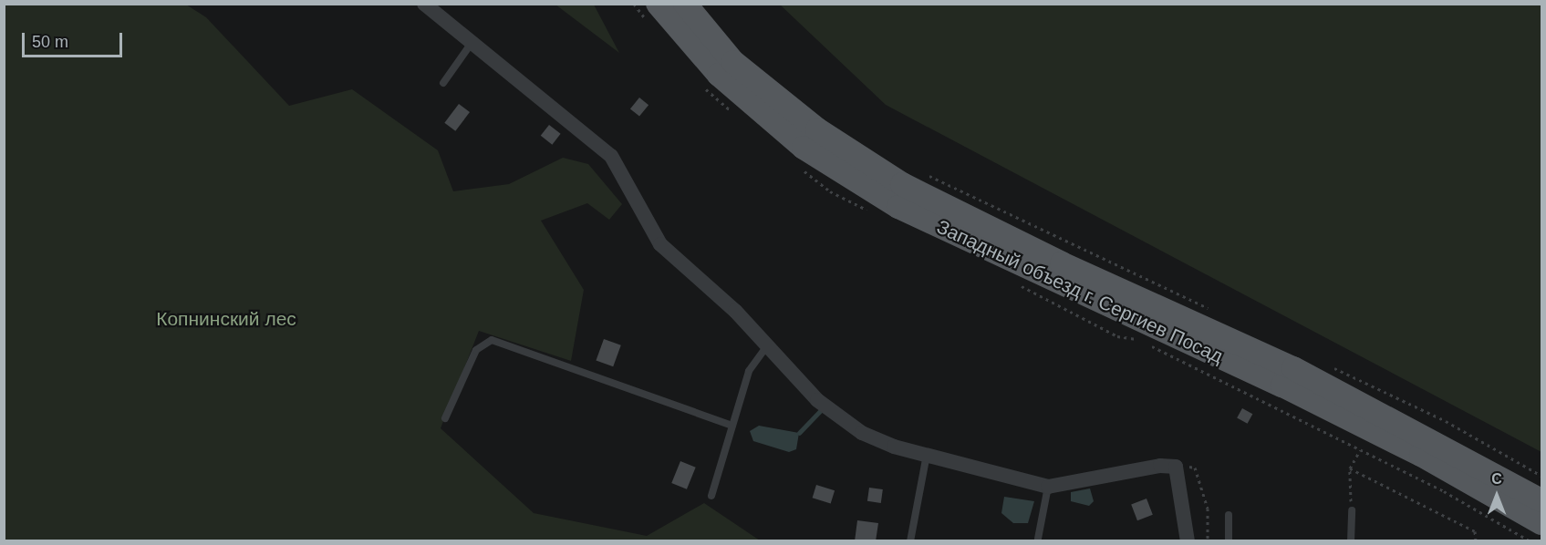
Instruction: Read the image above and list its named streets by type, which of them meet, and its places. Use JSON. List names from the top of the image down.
{
  "streets": {
    "main road": ["Западный объезд г. Сергиев Посад"]
  },
  "parks": ["Копнинский лес"],
  "scale_bar": "50 m",
  "north": "top"
}
